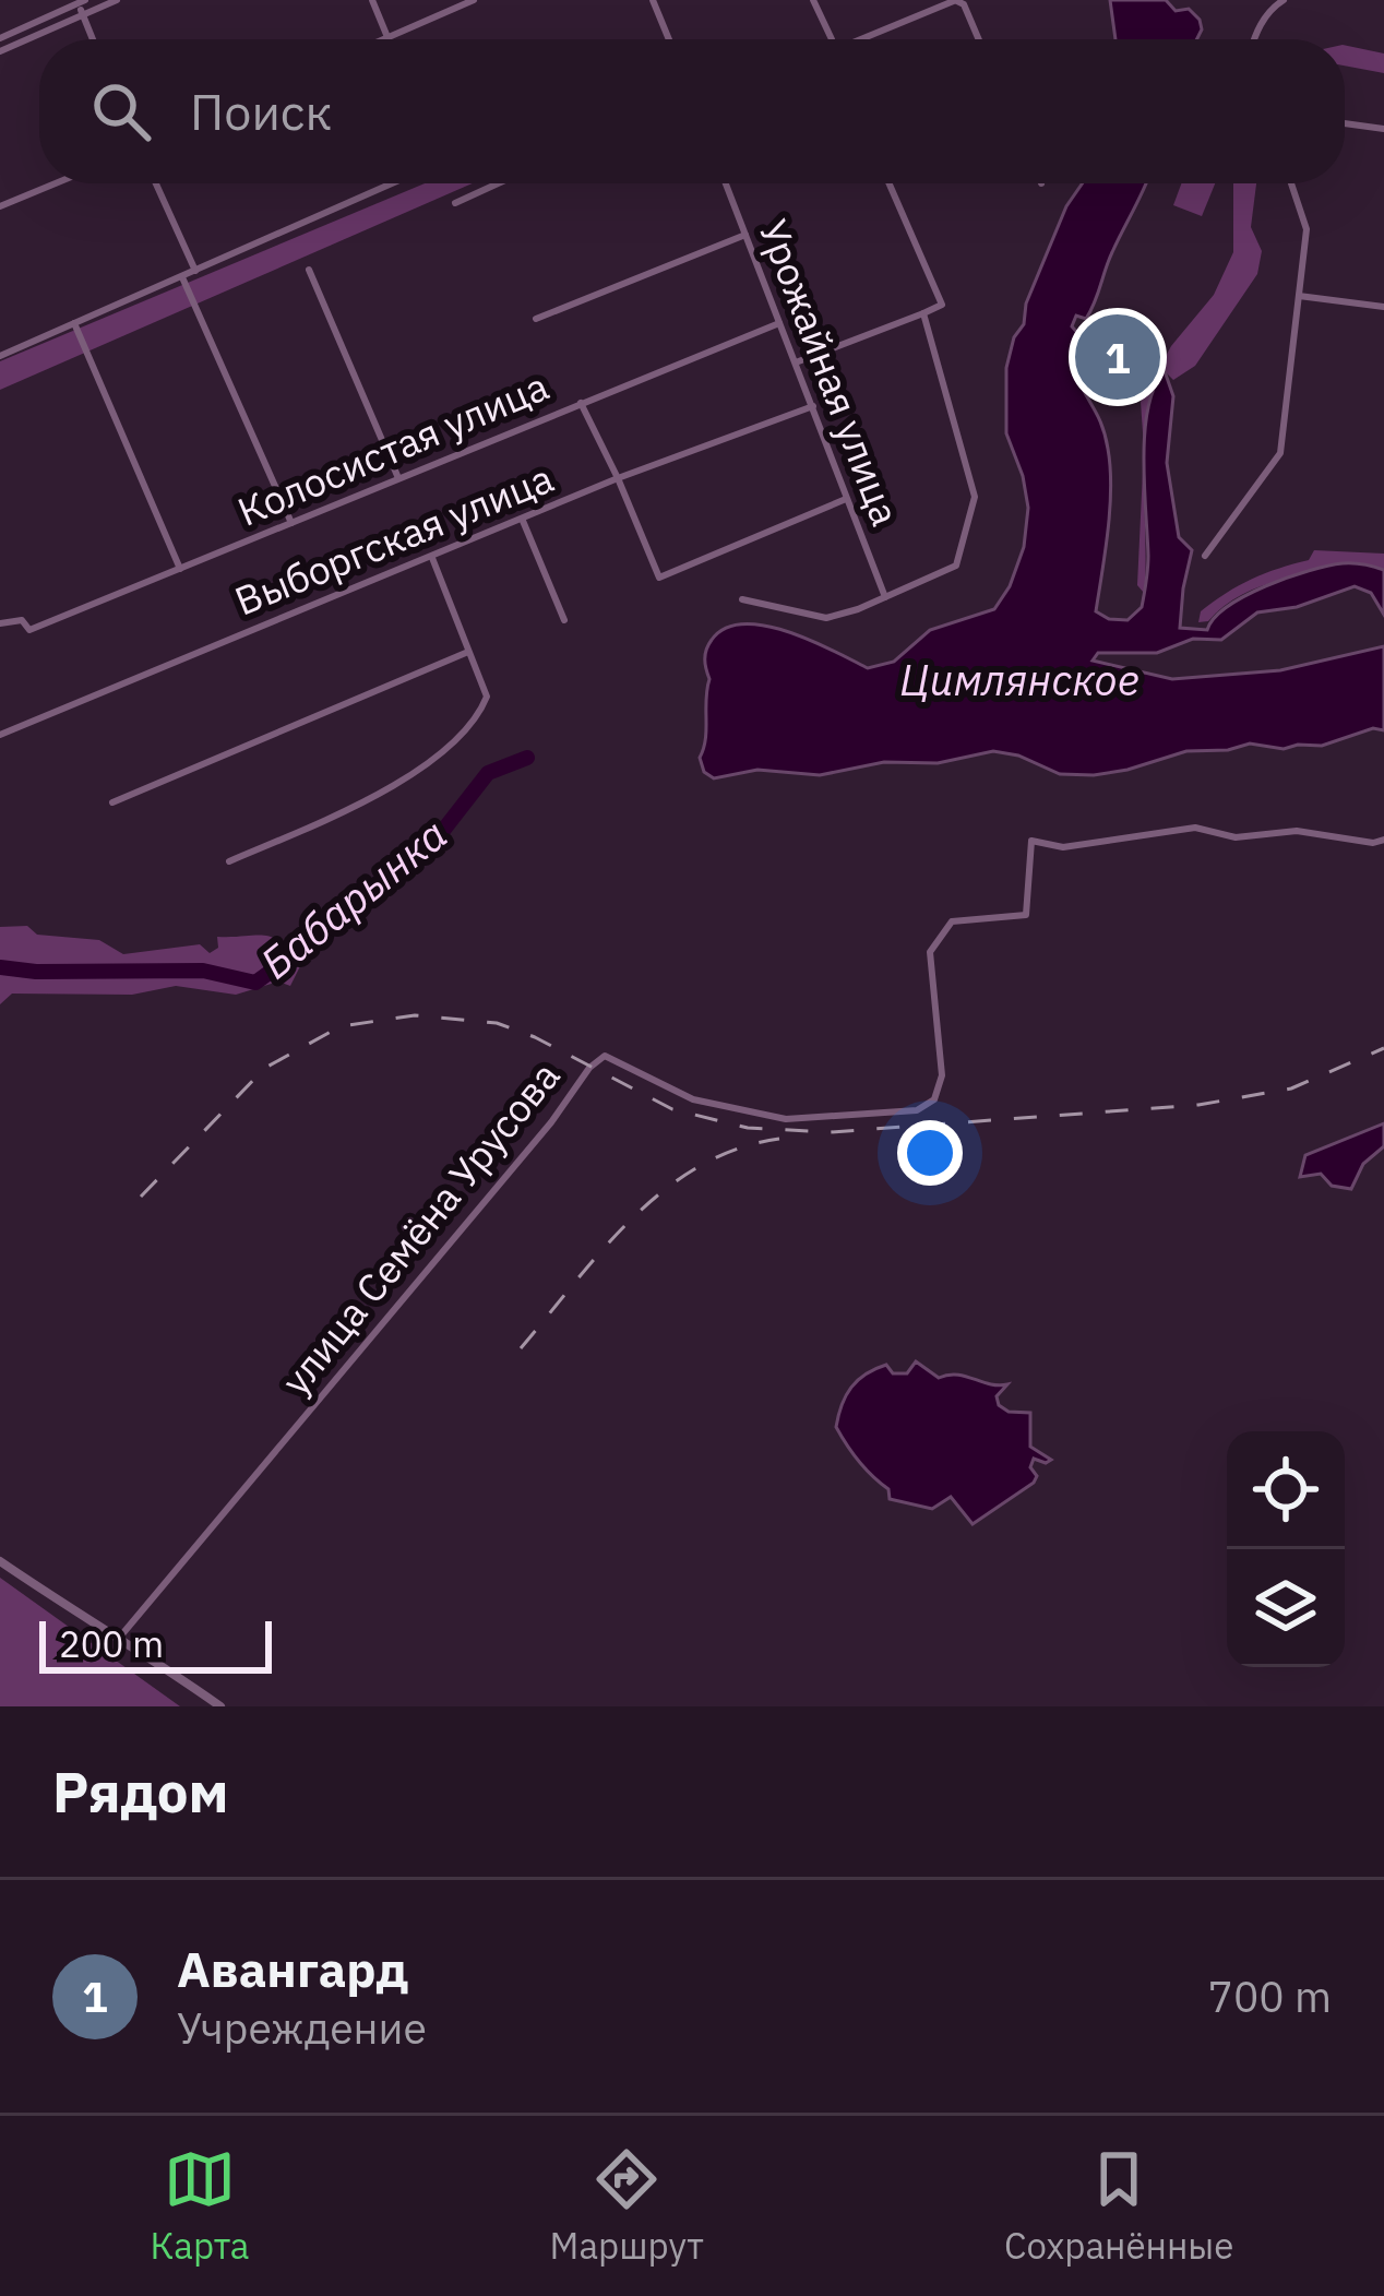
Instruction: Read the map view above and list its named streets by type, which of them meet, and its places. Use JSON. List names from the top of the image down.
{
  "streets": {
    "street": [
      "Урожайная улица",
      "Колосистая улица",
      "Выборгская улица",
      "улица Семёна Урусова"
    ]
  },
  "crossings": [
    ["Урожайная улица", "Колосистая улица"],
    ["Урожайная улица", "Выборгская улица"]
  ],
  "water": ["Цимлянское", "Бабарынка"],
  "scale_bar": "200 m",
  "page": {
    "search": "Поиск",
    "pins": "1",
    "scale": "200 m",
    "heading": "Рядом",
    "list": [
      {
        "mark": "1",
        "name": "Авангард",
        "note": "Учреждение",
        "value": "700 m"
      }
    ],
    "nav": ["Карта", "Маршрут", "Сохранённые"]
  }
}
